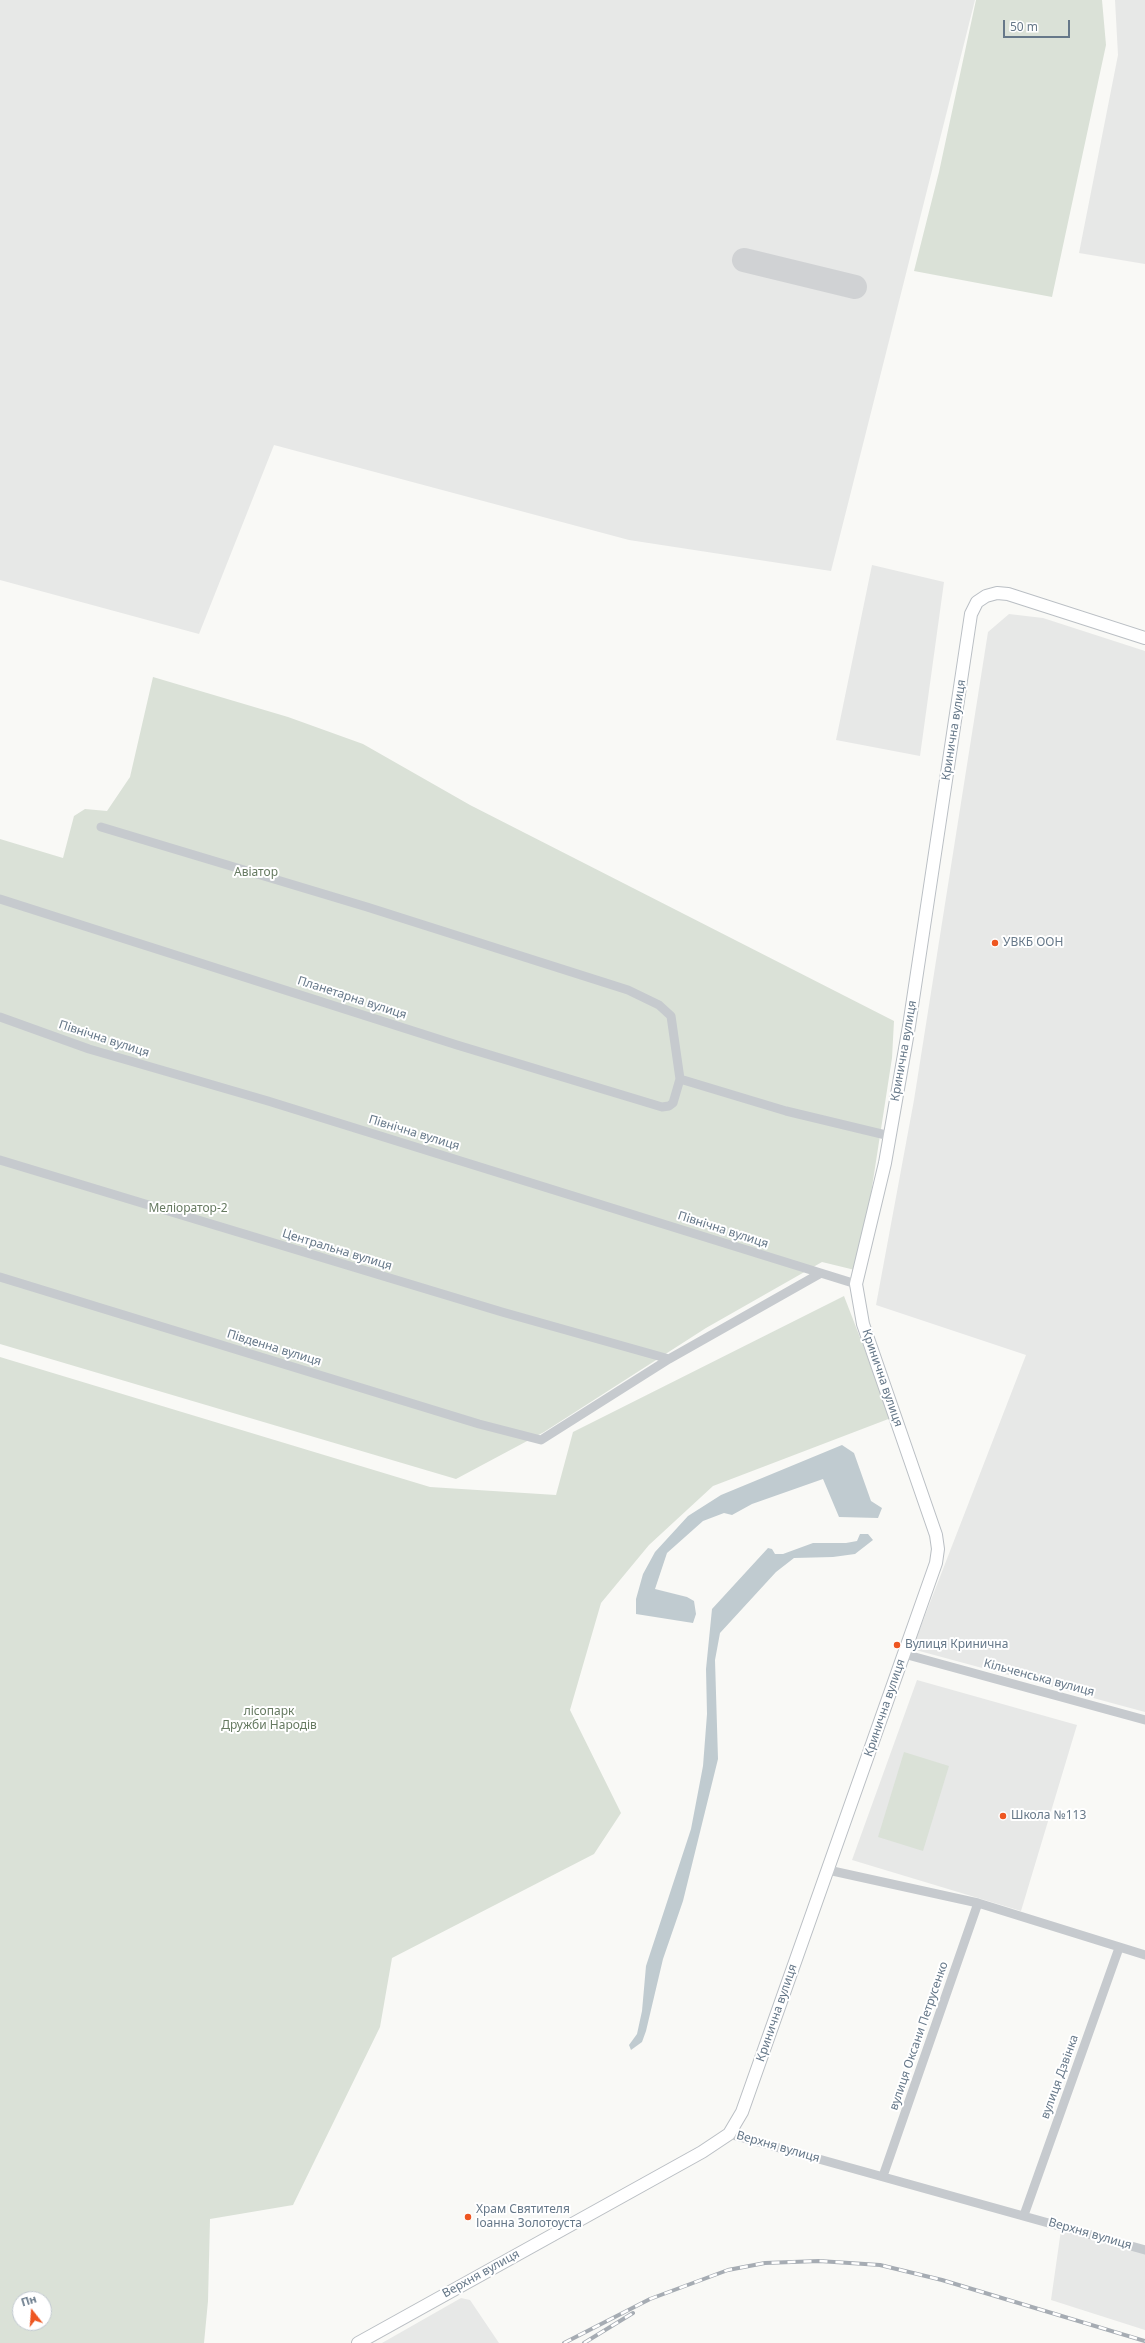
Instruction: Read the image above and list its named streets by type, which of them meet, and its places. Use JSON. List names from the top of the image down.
{
  "streets": {
    "street": [
      "Кринична вулиця",
      "Планетарна вулиця",
      "Північна вулиця",
      "Центральна вулиця",
      "Південна вулиця",
      "Кільченська вулиця",
      "вулиця Оксани Петрусенко",
      "вулиця Дзвінка",
      "Верхня вулиця"
    ]
  },
  "crossings": [
    ["Кринична вулиця", "Північна вулиця"],
    ["Кринична вулиця", "Кільченська вулиця"],
    ["Кринична вулиця", "Верхня вулиця"],
    ["Центральна вулиця", "Південна вулиця"],
    ["вулиця Оксани Петрусенко", "Верхня вулиця"],
    ["вулиця Дзвінка", "Верхня вулиця"]
  ],
  "parks": ["Авіатор", "Меліоратор-2", "лісопарк Дружби Народів"],
  "places": [
    "УВКБ ООН",
    "Вулиця Кринична",
    "Школа №113",
    "Храм Святителя Іоанна Золотоуста"
  ],
  "scale_bar": "50 m",
  "north": "top"
}
